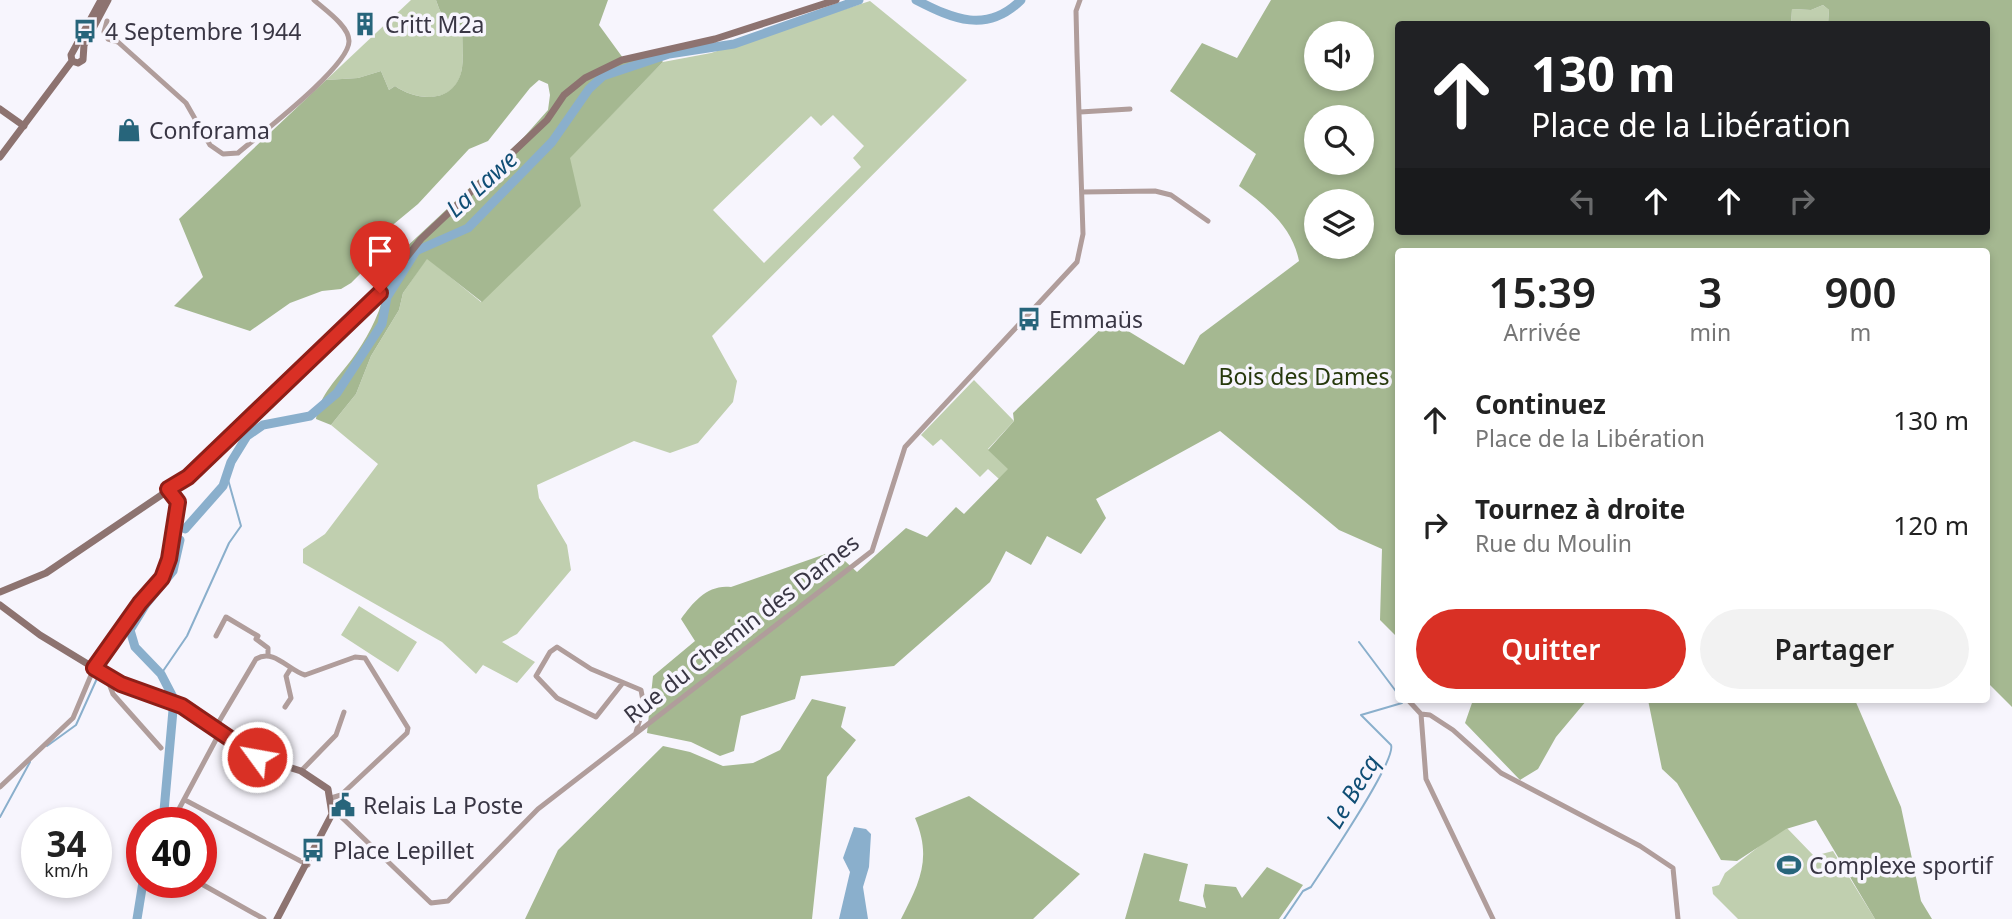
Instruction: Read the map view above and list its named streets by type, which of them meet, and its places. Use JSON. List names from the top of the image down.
{
  "streets": {
    "street": ["Rue du Chemin des Dames"]
  },
  "water": ["La Lawe", "Le Becq"],
  "parks": ["Bois des Dames"],
  "places": {
    "building": ["Critt M2a"],
    "bus stop": ["4 Septembre 1944", "Emmaüs", "Place Lepillet"],
    "shop": ["Conforama"],
    "public building": ["Relais La Poste"],
    "sports": ["Complexe sportif"]
  },
  "page": {
    "turn": ["130 m", "Place de la Libération"],
    "eta": [
      "15:39",
      "Arrivée",
      "3",
      "min",
      "900",
      "m"
    ],
    "list": [
      {
        "name": "Continuez",
        "note": "Place de la Libération",
        "value": "130 m"
      },
      {
        "name": "Tournez à droite",
        "note": "Rue du Moulin",
        "value": "120 m"
      }
    ],
    "buttons": ["Quitter", "Partager"],
    "speed": "34 km/h",
    "limit": "40"
  }
}
